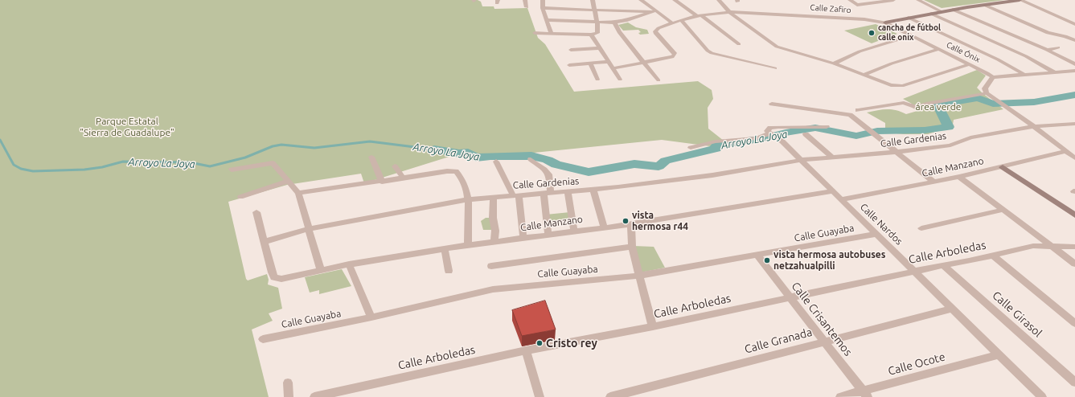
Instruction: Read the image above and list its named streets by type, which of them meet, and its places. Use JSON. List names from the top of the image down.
{
  "streets": {
    "street": [
      "Calle Zafiro",
      "Calle Ónix",
      "Calle Gardenias",
      "Calle Manzano",
      "Calle Nardos",
      "Calle Guayaba",
      "Calle Arboledas",
      "Calle Girasol",
      "Calle Crisantemos",
      "Calle Granada",
      "Calle Ocote"
    ]
  },
  "crossings": [
    ["Calle Zafiro", "Calle Ónix"],
    ["Calle Gardenias", "Calle Manzano"],
    ["Calle Gardenias", "Calle Nardos"],
    ["Calle Manzano", "Calle Nardos"],
    ["Calle Nardos", "Calle Guayaba"],
    ["Calle Nardos", "Calle Arboledas"],
    ["Calle Nardos", "Calle Granada"],
    ["Calle Nardos", "Calle Ocote"],
    ["Calle Guayaba", "Calle Crisantemos"],
    ["Calle Arboledas", "Calle Girasol"],
    ["Calle Arboledas", "Calle Crisantemos"],
    ["Calle Crisantemos", "Calle Granada"],
    ["Calle Crisantemos", "Calle Ocote"]
  ],
  "water": ["Arroyo La Joya"],
  "parks": ["área verde", "Parque Estatal \"Sierra de Guadalupe\""],
  "places": [
    "cancha de fútbol calle onix",
    "vista hermosa r44",
    "vista hermosa autobuses netzahualpilli",
    "Cristo rey"
  ]
}
